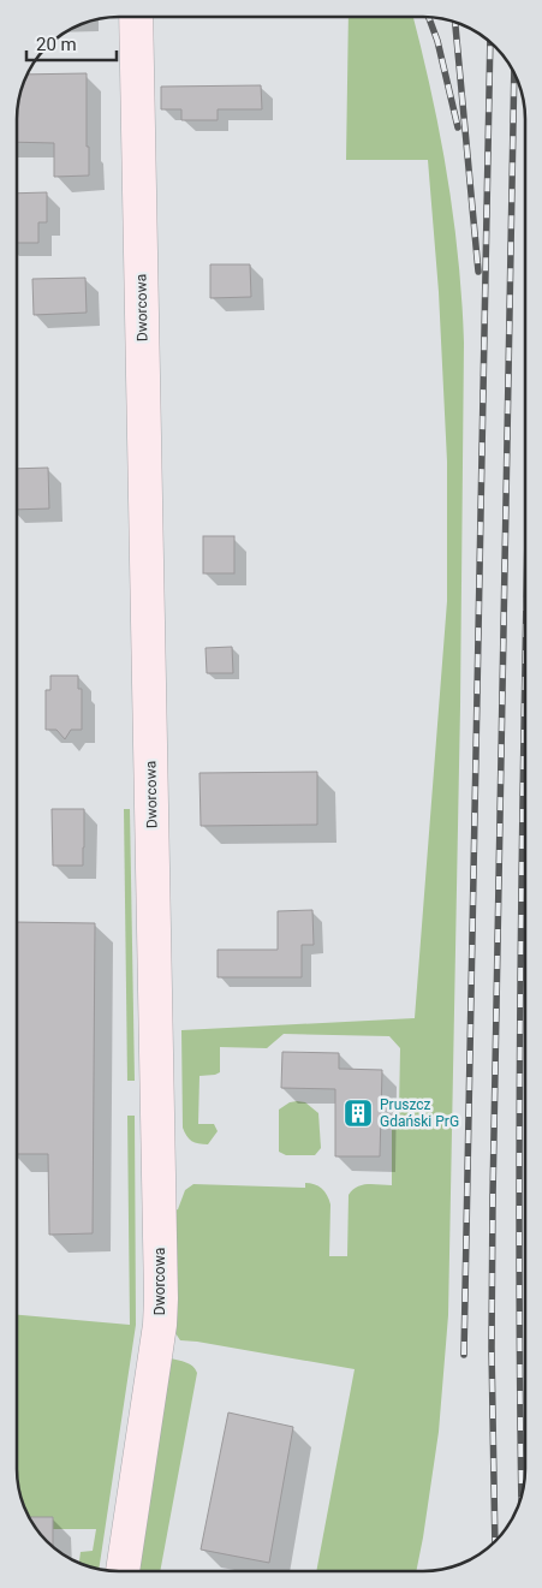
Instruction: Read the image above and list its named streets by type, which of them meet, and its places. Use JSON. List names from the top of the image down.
{
  "streets": {
    "street": ["Dworcowa"]
  },
  "places": {
    "building": ["Pruszcz Gdański PrG"]
  },
  "scale_bar": "20 m"
}
